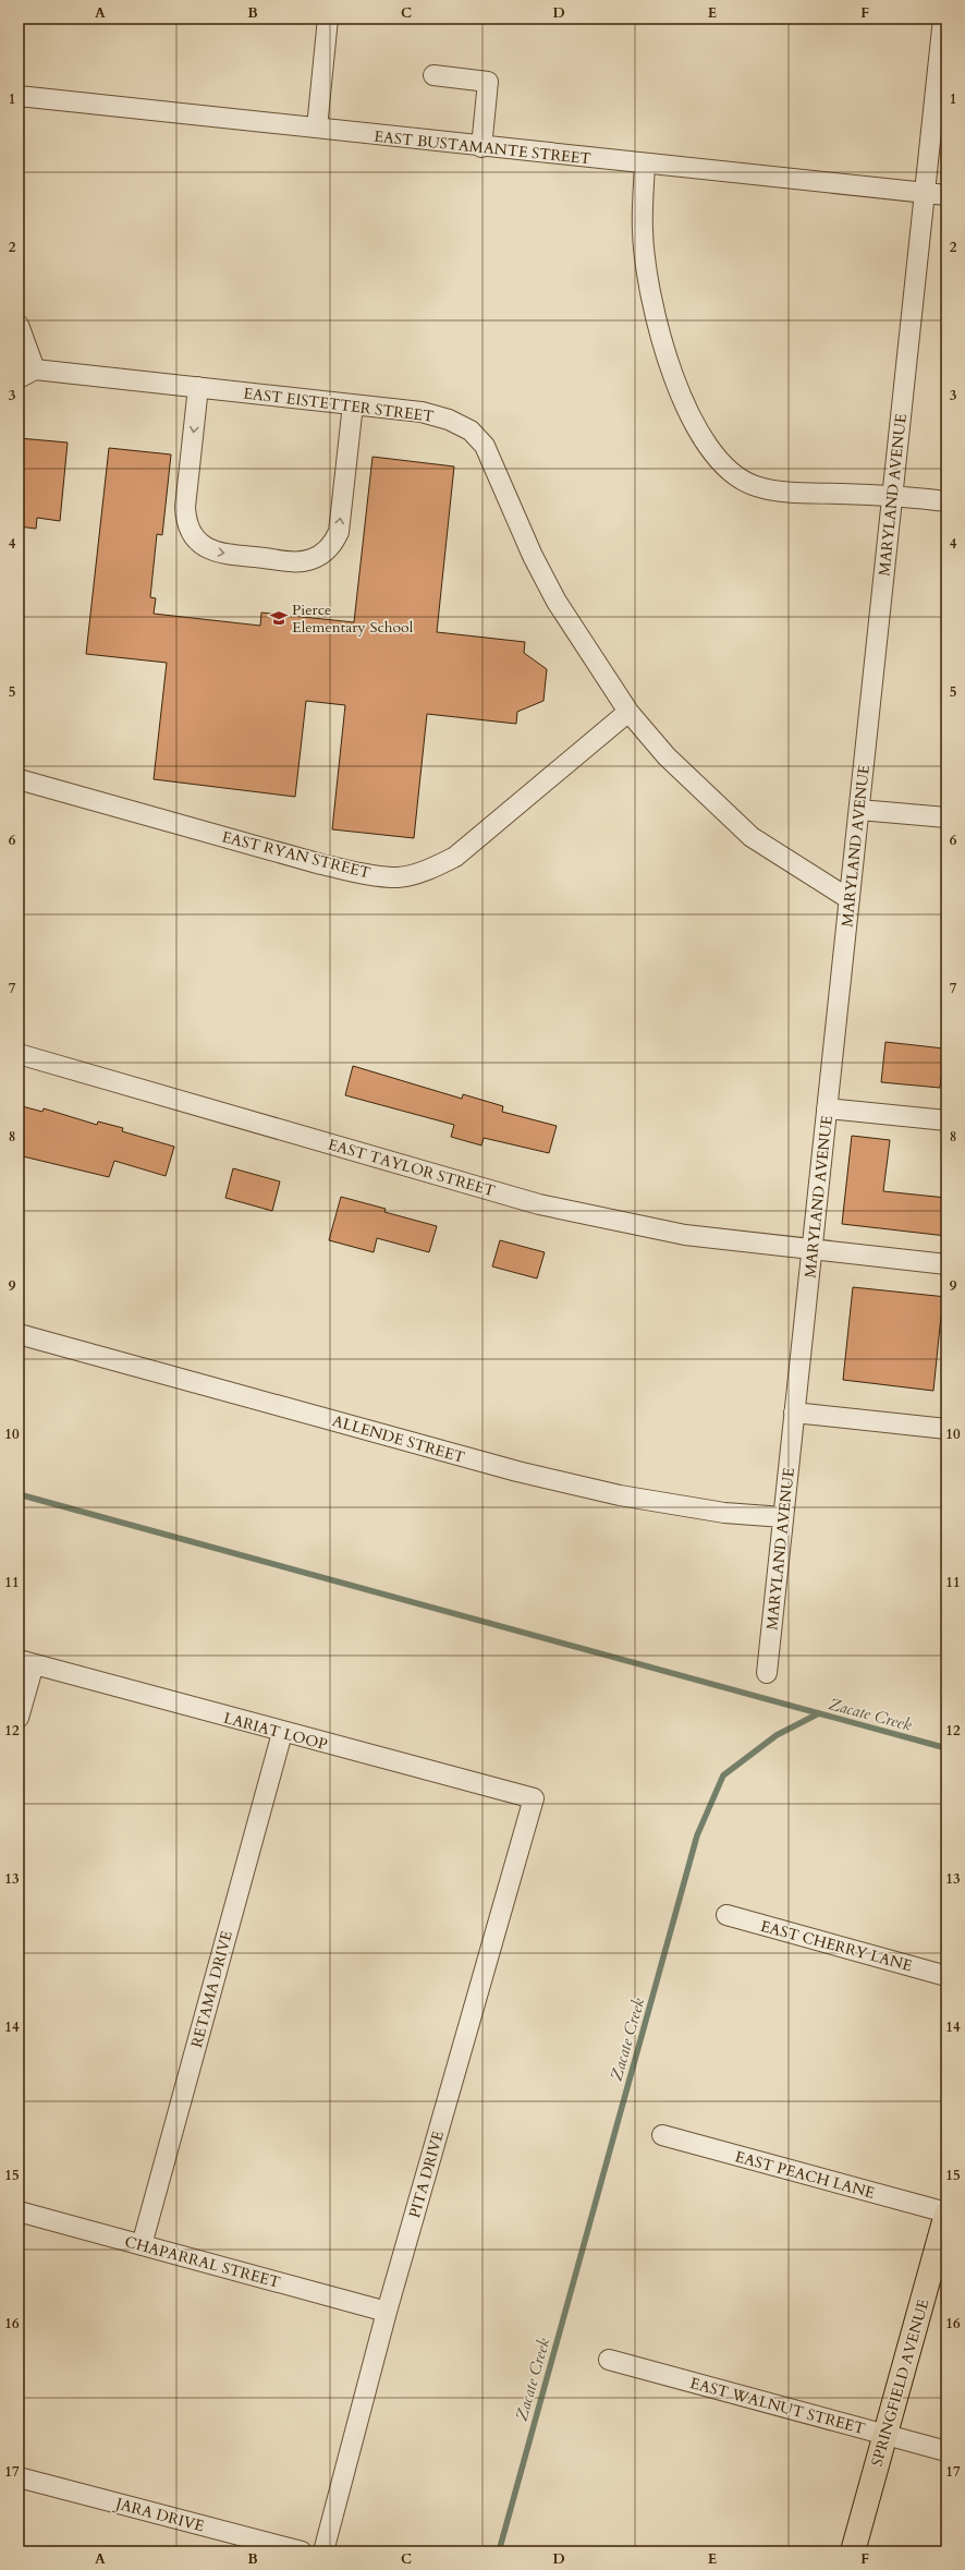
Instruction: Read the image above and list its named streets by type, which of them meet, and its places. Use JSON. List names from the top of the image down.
{
  "streets": {
    "main road": ["SPRINGFIELD AVENUE"],
    "street": [
      "EAST BUSTAMANTE STREET",
      "EAST EISTETTER STREET",
      "MARYLAND AVENUE",
      "EAST RYAN STREET",
      "EAST TAYLOR STREET",
      "ALLENDE STREET",
      "LARIAT LOOP",
      "EAST CHERRY LANE",
      "RETAMA DRIVE",
      "PITA DRIVE",
      "EAST PEACH LANE",
      "CHAPARRAL STREET",
      "EAST WALNUT STREET",
      "JARA DRIVE"
    ]
  },
  "crossings": [
    ["EAST BUSTAMANTE STREET", "MARYLAND AVENUE"],
    ["EAST EISTETTER STREET", "MARYLAND AVENUE"],
    ["EAST EISTETTER STREET", "EAST RYAN STREET"],
    ["MARYLAND AVENUE", "EAST TAYLOR STREET"],
    ["MARYLAND AVENUE", "ALLENDE STREET"],
    ["LARIAT LOOP", "RETAMA DRIVE"],
    ["LARIAT LOOP", "PITA DRIVE"],
    ["RETAMA DRIVE", "CHAPARRAL STREET"],
    ["PITA DRIVE", "CHAPARRAL STREET"],
    ["EAST PEACH LANE", "SPRINGFIELD AVENUE"],
    ["SPRINGFIELD AVENUE", "EAST WALNUT STREET"]
  ],
  "water": ["Zacate Creek"],
  "places": {
    "school or university": ["Pierce Elementary School"]
  },
  "grid": {
    "columns": [
      "A",
      "B",
      "C",
      "D",
      "E",
      "F"
    ],
    "rows": [
      "1",
      "2",
      "3",
      "4",
      "5",
      "6",
      "7",
      "8",
      "9",
      "10",
      "11",
      "12",
      "13",
      "14",
      "15",
      "16",
      "17"
    ]
  }
}
